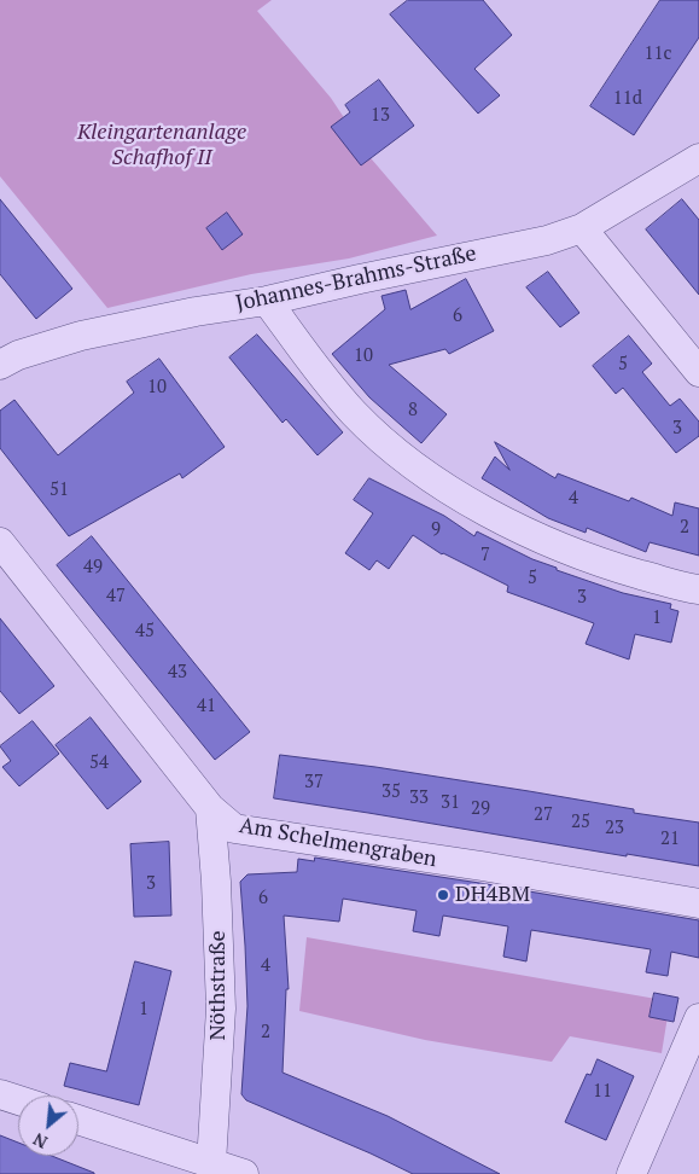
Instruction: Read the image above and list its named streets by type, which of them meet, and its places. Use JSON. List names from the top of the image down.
{
  "streets": {
    "street": ["Johannes-Brahms-Straße", "Am Schelmengraben", "Nöthstraße"]
  },
  "crossings": [
    ["Am Schelmengraben", "Nöthstraße"]
  ],
  "parks": ["Kleingartenanlage Schafhof II"],
  "places": ["DH4BM"],
  "house_numbers": [
    "11c",
    "11d",
    "13",
    "6",
    "10",
    "5",
    "10",
    "8",
    "3",
    "51",
    "4",
    "2",
    "9",
    "7",
    "49",
    "5",
    "47",
    "3",
    "1",
    "45",
    "43",
    "41",
    "54",
    "37",
    "35",
    "33",
    "31",
    "29",
    "27",
    "25",
    "23",
    "21",
    "3",
    "6",
    "4",
    "1",
    "2",
    "11"
  ],
  "north": "bottom left"
}
